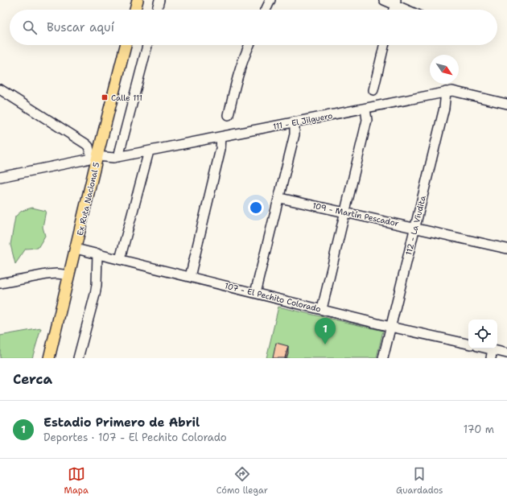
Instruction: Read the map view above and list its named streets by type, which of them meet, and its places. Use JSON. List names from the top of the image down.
{
  "streets": {
    "main road": ["Ex Ruta Nacional 5"],
    "street": [
      "111 - El Jilguero",
      "109 - Martín Pescador",
      "112 - La Viudita",
      "107 - El Pechito Colorado"
    ]
  },
  "crossings": [
    ["111 - El Jilguero", "Ex Ruta Nacional 5"],
    ["111 - El Jilguero", "112 - La Viudita"],
    ["Ex Ruta Nacional 5", "107 - El Pechito Colorado"],
    ["109 - Martín Pescador", "112 - La Viudita"],
    ["112 - La Viudita", "107 - El Pechito Colorado"]
  ],
  "places": {
    "transit": ["Calle 111"]
  },
  "north": "bottom right",
  "page": {
    "search": "Buscar aquí",
    "pins": "1",
    "heading": "Cerca",
    "list": [
      {
        "mark": "1",
        "name": "Estadio Primero de Abril",
        "note": "Deportes · 107 - El Pechito Colorado",
        "value": "170 m"
      }
    ],
    "nav": ["Mapa", "Cómo llegar", "Guardados"]
  }
}
